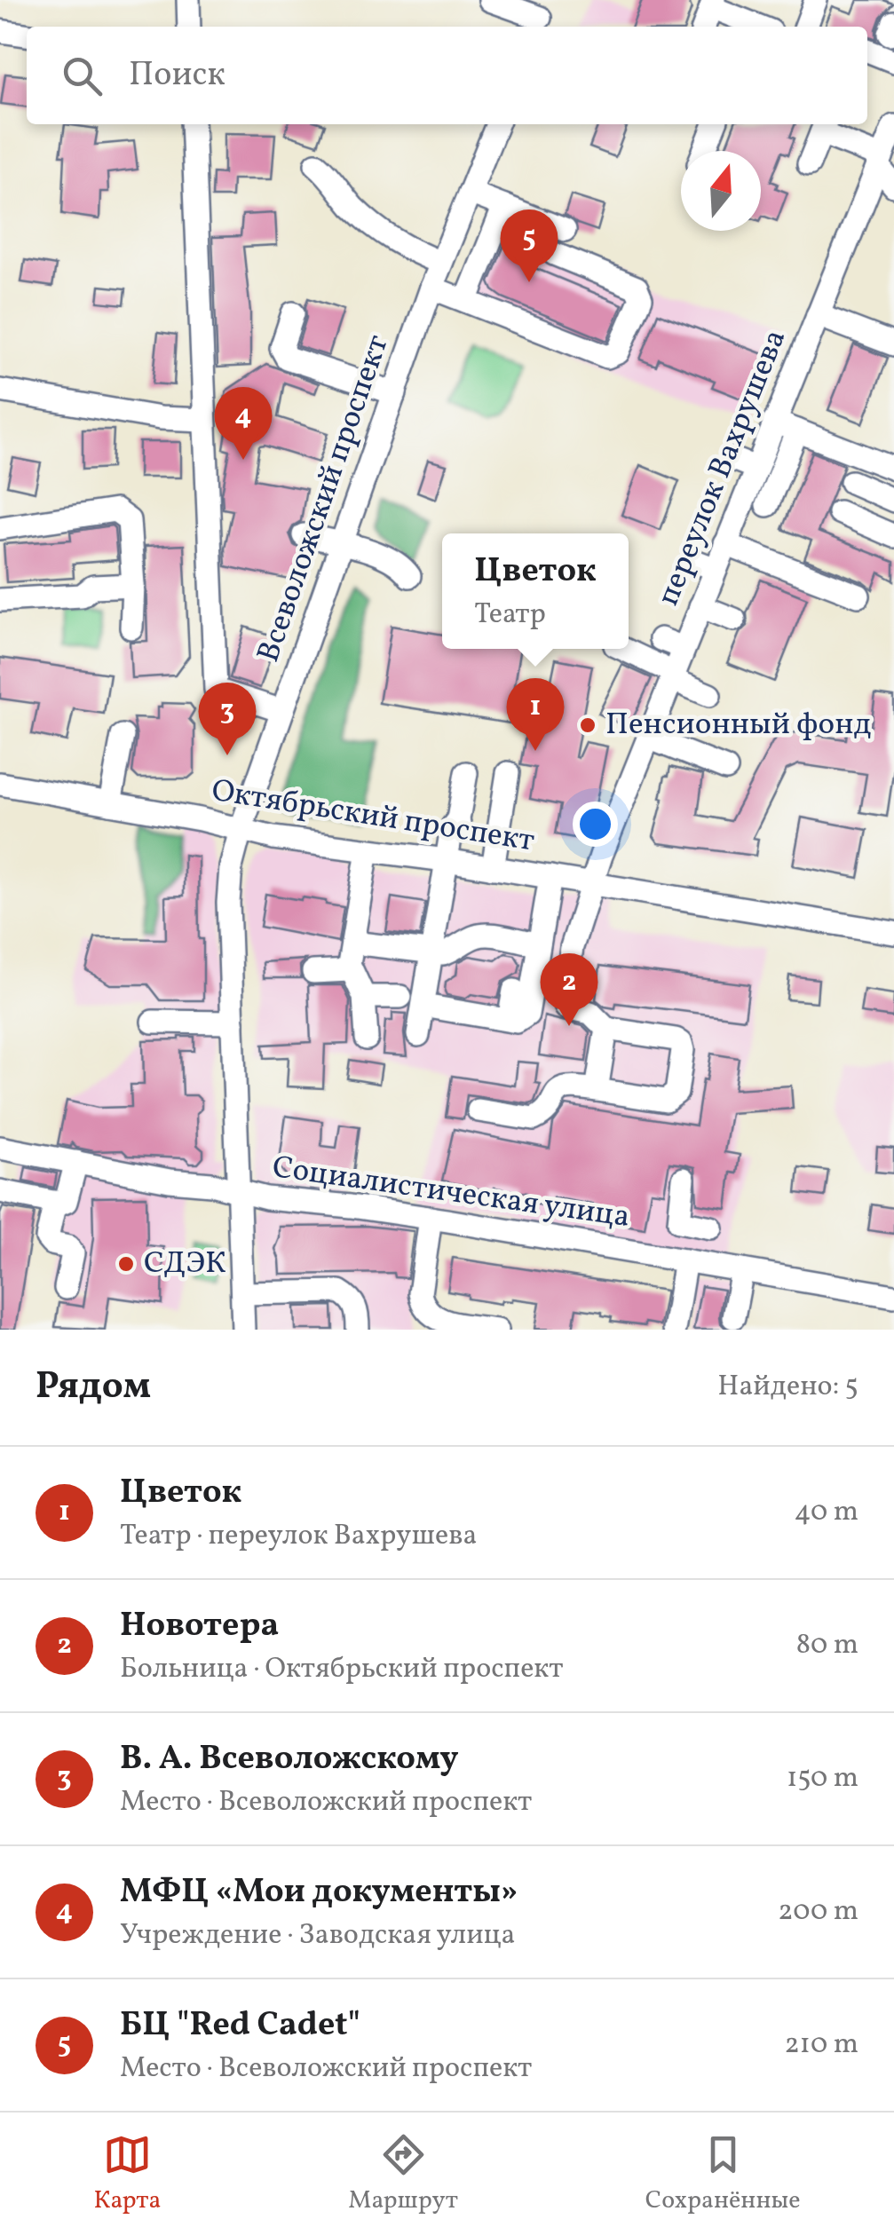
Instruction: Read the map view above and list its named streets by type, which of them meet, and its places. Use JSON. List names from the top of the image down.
{
  "streets": {
    "street": [
      "переулок Вахрушева",
      "Всеволожский проспект",
      "Октябрьский проспект",
      "Социалистическая улица"
    ]
  },
  "crossings": [
    ["переулок Вахрушева", "Октябрьский проспект"],
    ["Всеволожский проспект", "Октябрьский проспект"],
    ["Всеволожский проспект", "Социалистическая улица"]
  ],
  "places": ["Пенсионный фонд", "СДЭК"],
  "north": "top",
  "page": {
    "search": "Поиск",
    "pins": [
      "5",
      "4",
      "1",
      "3",
      "2"
    ],
    "popup": ["Цветок", "Театр"],
    "heading": ["Рядом", "Найдено: 5"],
    "list": [
      {
        "mark": "1",
        "name": "Цветок",
        "note": "Театр · переулок Вахрушева",
        "value": "40 m"
      },
      {
        "mark": "2",
        "name": "Новотера",
        "note": "Больница · Октябрьский проспект",
        "value": "80 m"
      },
      {
        "mark": "3",
        "name": "В. А. Всеволожскому",
        "note": "Место · Всеволожский проспект",
        "value": "150 m"
      },
      {
        "mark": "4",
        "name": "МФЦ «Мои документы»",
        "note": "Учреждение · Заводская улица",
        "value": "200 m"
      },
      {
        "mark": "5",
        "name": "БЦ \"Red Cadet\"",
        "note": "Место · Всеволожский проспект",
        "value": "210 m"
      }
    ],
    "nav": ["Карта", "Маршрут", "Сохранённые"]
  }
}
